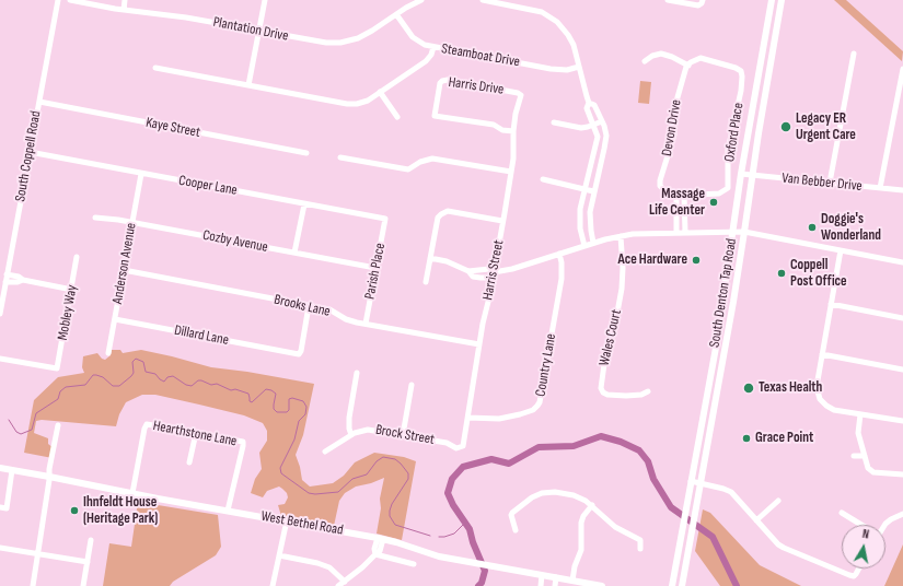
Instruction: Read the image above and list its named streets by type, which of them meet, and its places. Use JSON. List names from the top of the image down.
{
  "streets": {
    "main road": ["South Denton Tap Road", "West Bethel Road"],
    "street": [
      "Plantation Drive",
      "Steamboat Drive",
      "Harris Drive",
      "Kaye Street",
      "Devon Drive",
      "Oxford Place",
      "South Coppell Road",
      "Van Bebber Drive",
      "Cooper Lane",
      "Cozby Avenue",
      "Anderson Avenue",
      "Harris Street",
      "Parish Place",
      "Brooks Lane",
      "Mobley Way",
      "Dillard Lane",
      "Wales Court",
      "Country Lane",
      "Hearthstone Lane",
      "Brock Street"
    ]
  },
  "crossings": [
    ["Plantation Drive", "Steamboat Drive"],
    ["Harris Drive", "Harris Street"],
    ["Kaye Street", "South Coppell Road"],
    ["Devon Drive", "Oxford Place"],
    ["South Coppell Road", "Cooper Lane"],
    ["Van Bebber Drive", "South Denton Tap Road"],
    ["Cooper Lane", "Anderson Avenue"],
    ["Cooper Lane", "Parish Place"],
    ["Cozby Avenue", "Anderson Avenue"],
    ["Cozby Avenue", "Parish Place"],
    ["Anderson Avenue", "Brooks Lane"],
    ["Anderson Avenue", "Dillard Lane"],
    ["Harris Street", "Brooks Lane"],
    ["Harris Street", "Country Lane"],
    ["Harris Street", "Brock Street"],
    ["Parish Place", "Brooks Lane"],
    ["Brooks Lane", "Dillard Lane"],
    ["Hearthstone Lane", "West Bethel Road"]
  ],
  "places": [
    "Legacy ER Urgent Care",
    "Massage Life Center",
    "Doggie's Wonderland",
    "Ace Hardware",
    "Coppell Post Office",
    "Texas Health",
    "Grace Point",
    "Ihnfeldt House (Heritage Park)"
  ],
  "north": "top"
}
